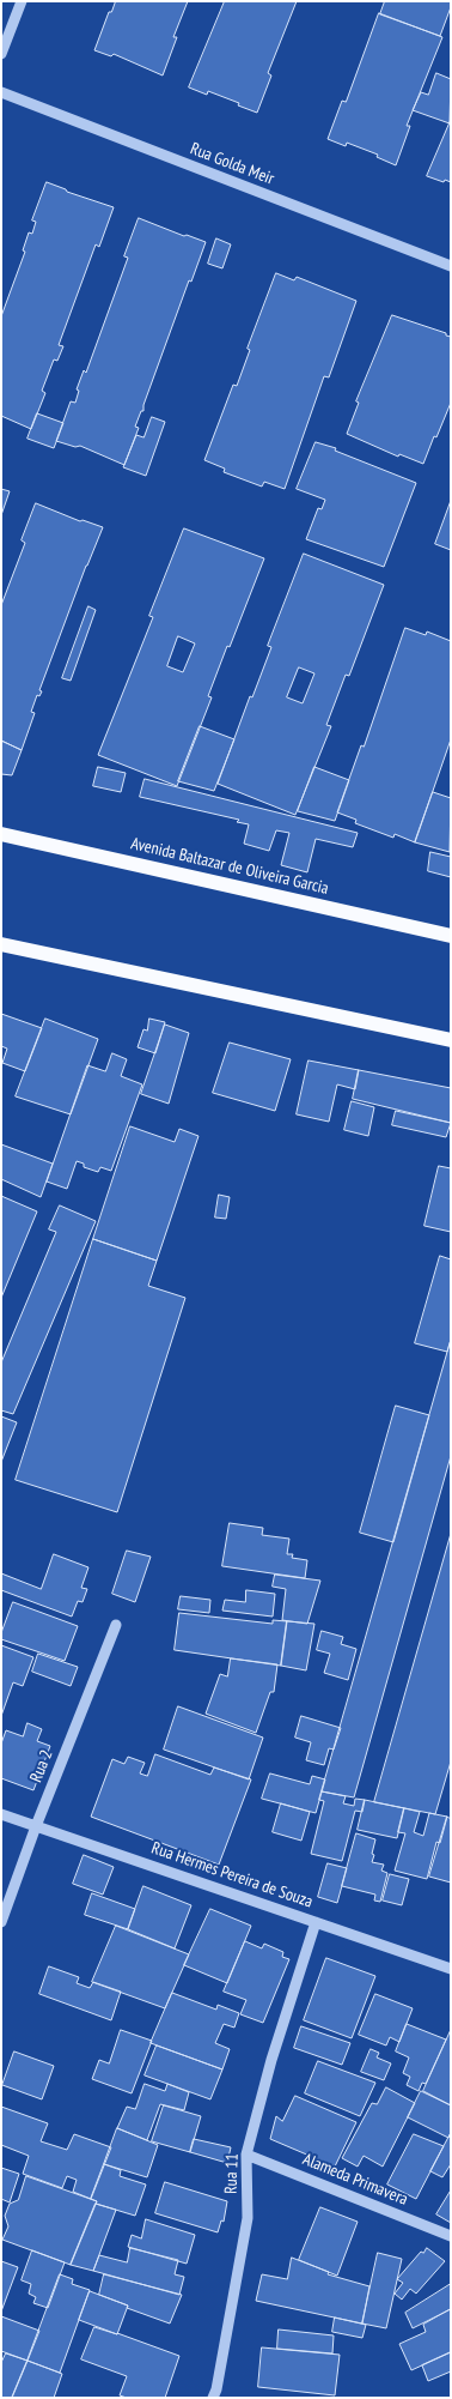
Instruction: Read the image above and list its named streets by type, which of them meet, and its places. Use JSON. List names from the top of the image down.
{
  "streets": {
    "main road": ["Avenida Baltazar de Oliveira Garcia"],
    "street": [
      "Rua Golda Meir",
      "Rua 2",
      "Rua Hermes Pereira de Souza",
      "Rua 11",
      "Alameda Primavera"
    ]
  },
  "crossings": [
    ["Rua 2", "Rua Hermes Pereira de Souza"],
    ["Rua Hermes Pereira de Souza", "Rua 11"],
    ["Rua 11", "Alameda Primavera"]
  ]
}
